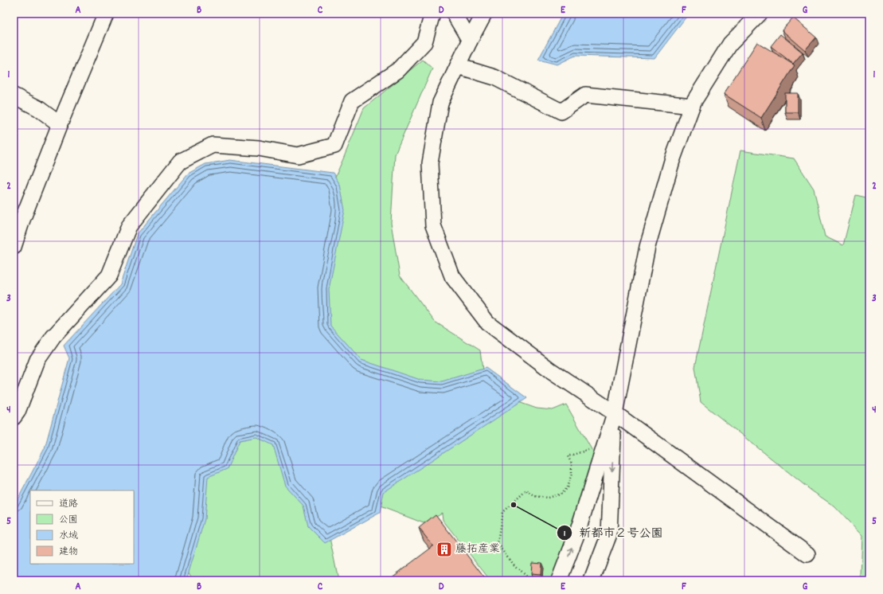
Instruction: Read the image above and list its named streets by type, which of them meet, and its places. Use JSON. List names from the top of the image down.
{
  "places": {
    "other": ["新都市２号公園"],
    "building": ["藤拓産業"]
  },
  "legend": [
    "道路",
    "公園",
    "水域",
    "建物"
  ],
  "grid": {
    "columns": [
      "A",
      "B",
      "C",
      "D",
      "E",
      "F",
      "G"
    ],
    "rows": [
      "1",
      "2",
      "3",
      "4",
      "5"
    ]
  }
}
